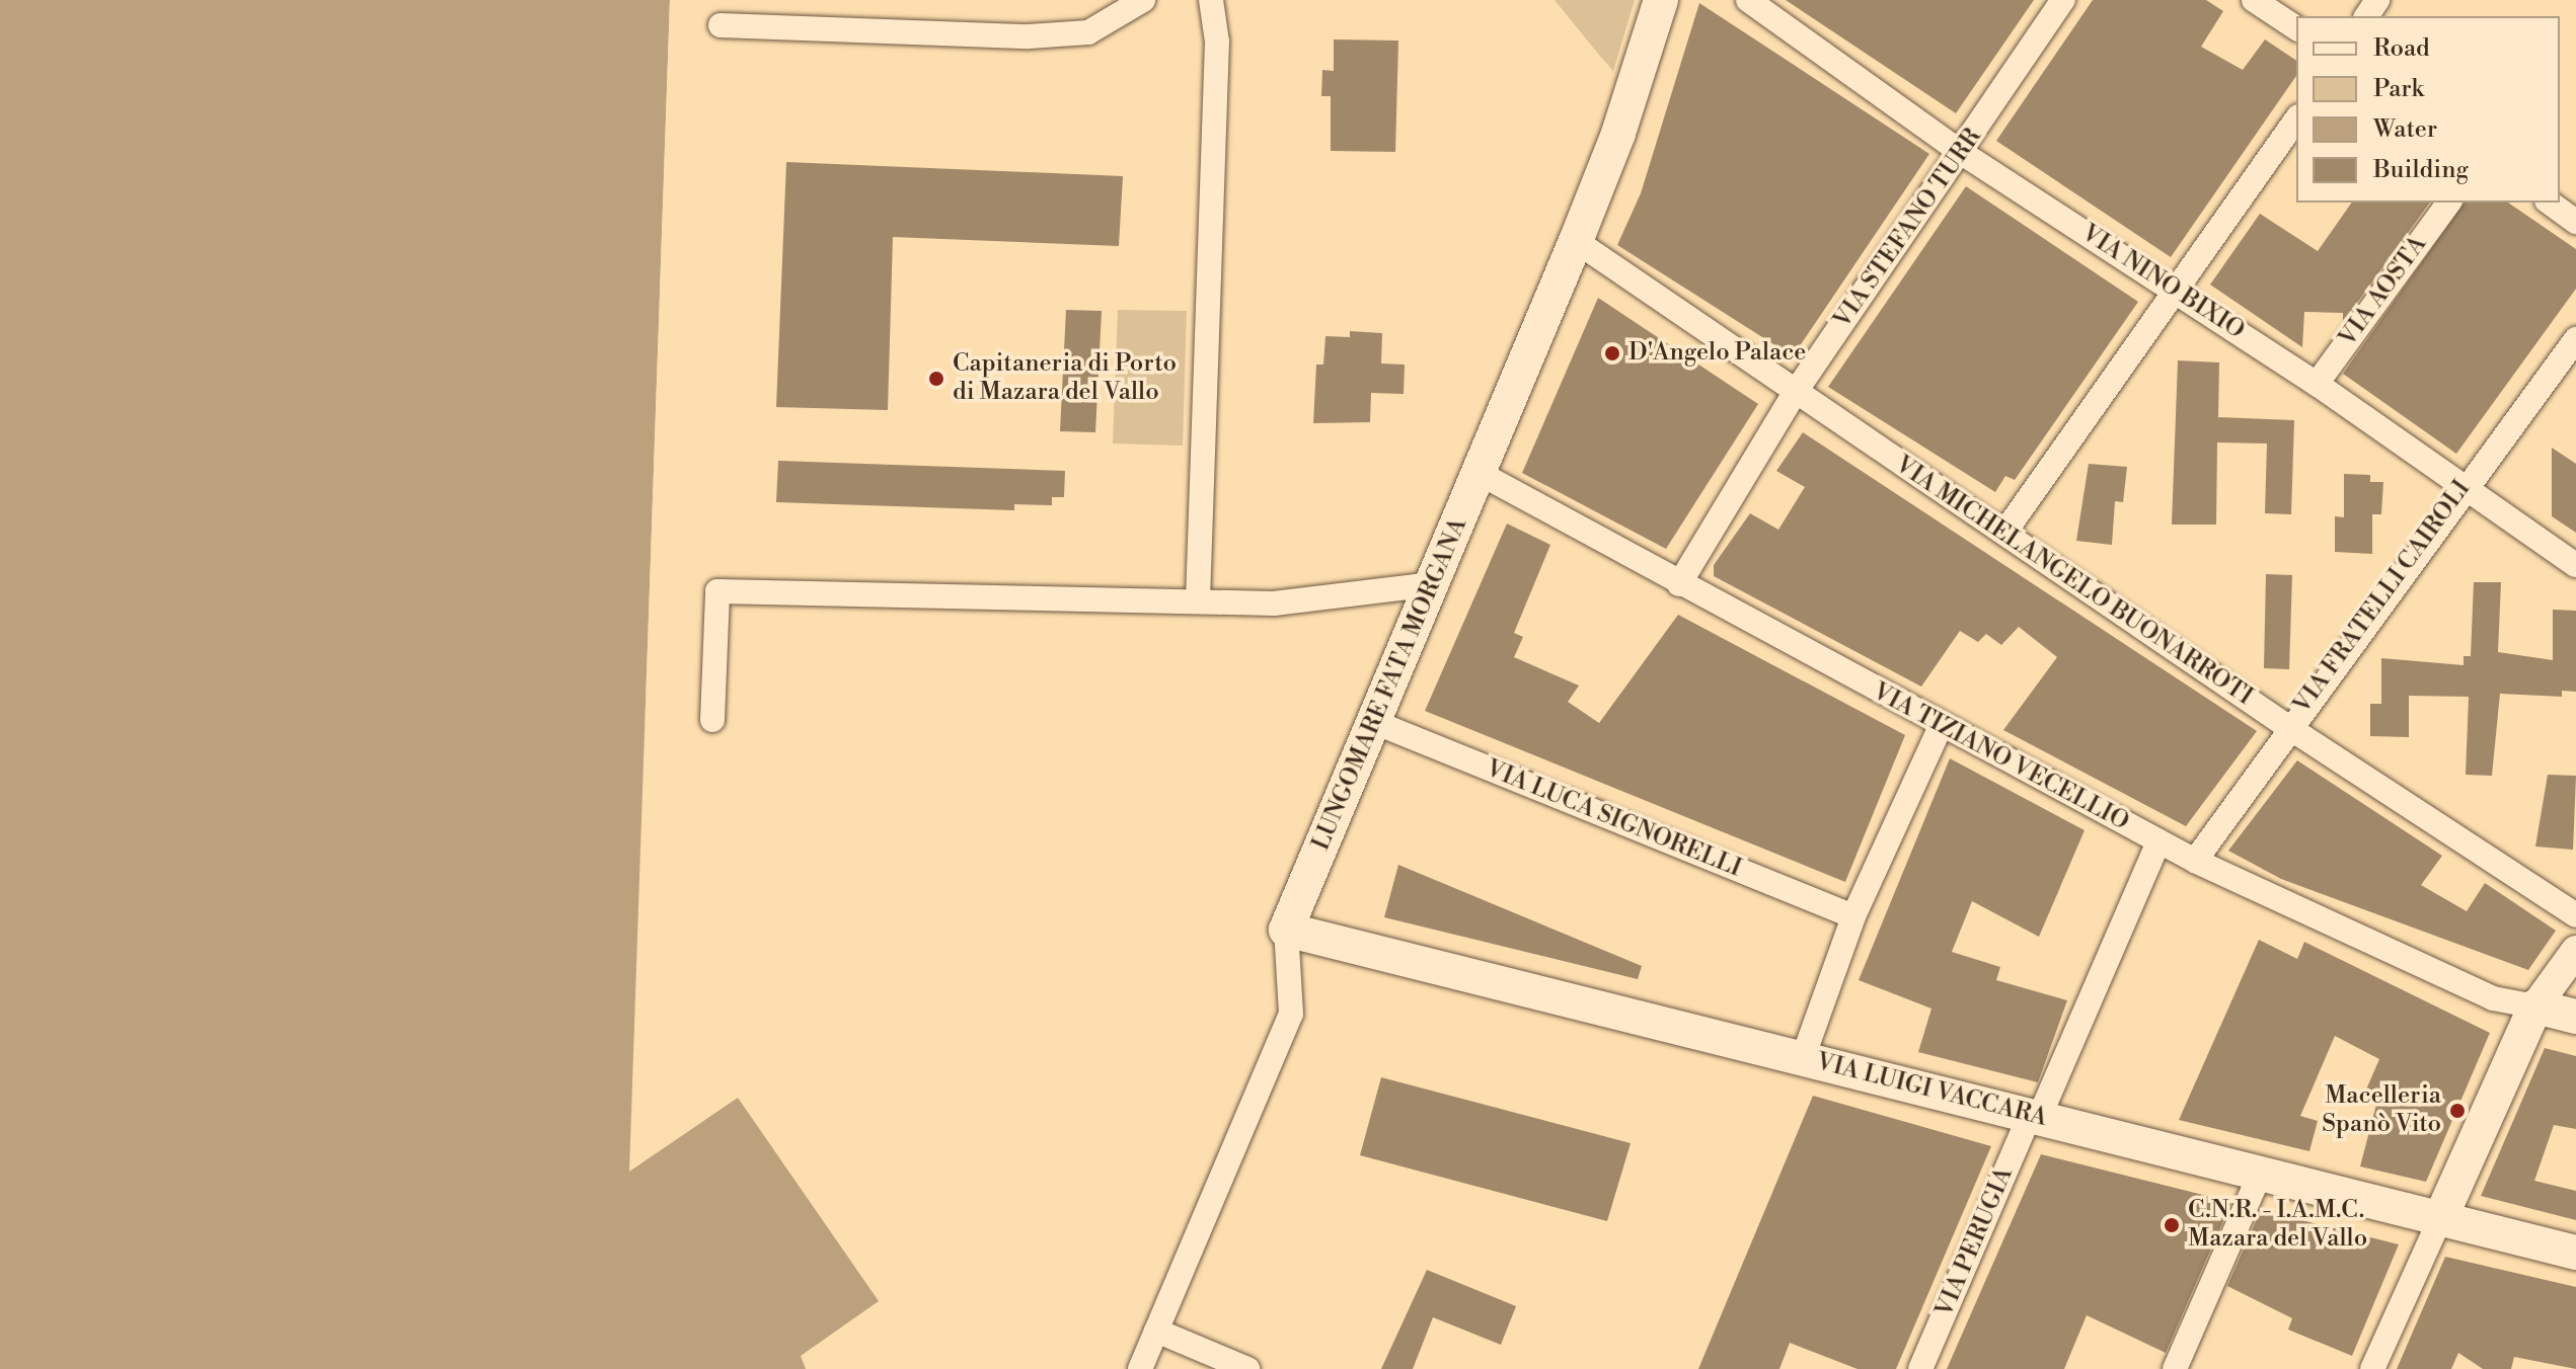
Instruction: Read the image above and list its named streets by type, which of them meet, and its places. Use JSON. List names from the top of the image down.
{
  "streets": {
    "main road": ["LUNGOMARE FATA MORGANA", "VIA LUIGI VACCARA"],
    "street": [
      "VIA STEFANO TURR",
      "VIA NINO BIXIO",
      "VIA AOSTA",
      "VIA MICHELANGELO BUONARROTI",
      "VIA FRATELLI CAIROLI",
      "VIA TIZIANO VECELLIO",
      "VIA LUCA SIGNORELLI",
      "VIA PERUGIA"
    ]
  },
  "crossings": [
    ["VIA STEFANO TURR", "VIA NINO BIXIO"],
    ["VIA STEFANO TURR", "VIA MICHELANGELO BUONARROTI"],
    ["VIA STEFANO TURR", "VIA TIZIANO VECELLIO"],
    ["VIA NINO BIXIO", "VIA AOSTA"],
    ["VIA NINO BIXIO", "VIA FRATELLI CAIROLI"],
    ["VIA MICHELANGELO BUONARROTI", "VIA FRATELLI CAIROLI"],
    ["VIA MICHELANGELO BUONARROTI", "LUNGOMARE FATA MORGANA"],
    ["VIA FRATELLI CAIROLI", "VIA TIZIANO VECELLIO"],
    ["LUNGOMARE FATA MORGANA", "VIA TIZIANO VECELLIO"],
    ["LUNGOMARE FATA MORGANA", "VIA LUCA SIGNORELLI"],
    ["LUNGOMARE FATA MORGANA", "VIA LUIGI VACCARA"],
    ["VIA TIZIANO VECELLIO", "VIA PERUGIA"],
    ["VIA LUIGI VACCARA", "VIA PERUGIA"]
  ],
  "places": [
    "D'Angelo Palace",
    "Capitaneria di Porto di Mazara del Vallo",
    "Macelleria Spanò Vito",
    "C.N.R. - I.A.M.C. Mazara del Vallo"
  ],
  "legend": [
    "Road",
    "Park",
    "Water",
    "Building"
  ]
}
